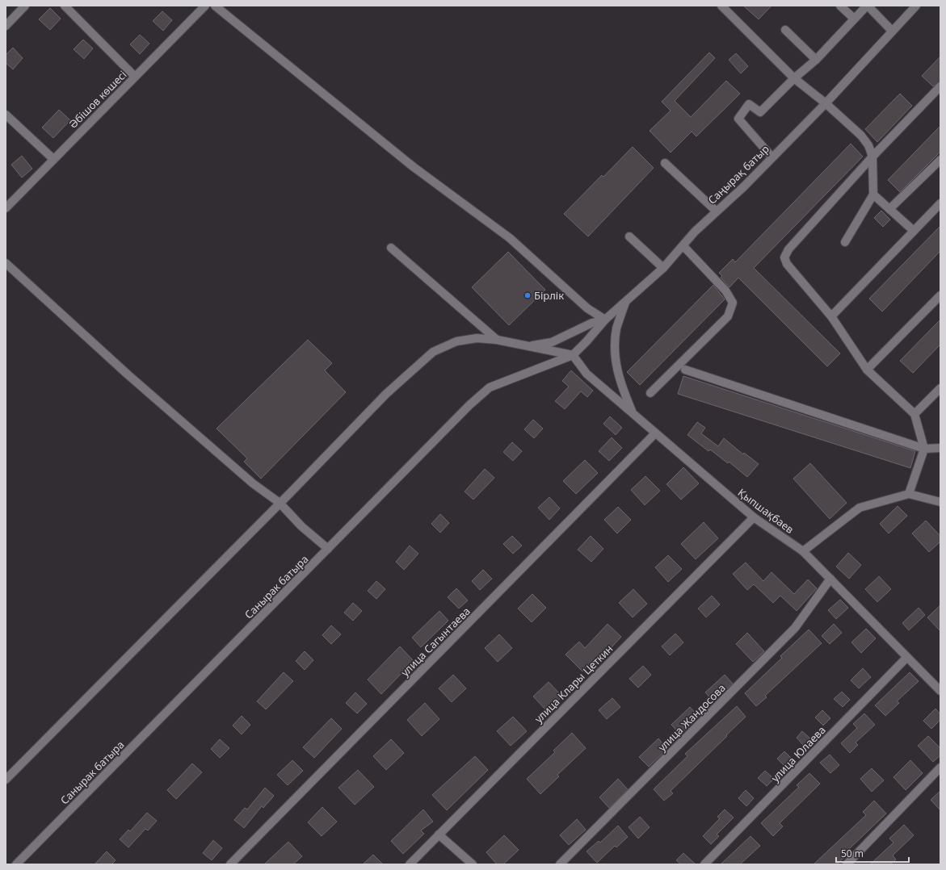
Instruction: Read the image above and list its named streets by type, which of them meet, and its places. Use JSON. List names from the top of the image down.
{
  "streets": {
    "street": [
      "Әбішов көшесі",
      "Саңырақ батыр",
      "Қыпшақбаев",
      "Санырак батыра",
      "улица Сагынтаева",
      "улица Клары Цеткин",
      "улица Жандосова",
      "улица Юлаева"
    ]
  },
  "crossings": [
    ["Саңырақ батыр", "Қыпшақбаев"],
    ["Саңырақ батыр", "Санырак батыра"],
    ["Қыпшақбаев", "Санырак батыра"],
    ["Қыпшақбаев", "улица Сагынтаева"],
    ["Қыпшақбаев", "улица Клары Цеткин"],
    ["Қыпшақбаев", "улица Жандосова"],
    ["Қыпшақбаев", "улица Юлаева"]
  ],
  "places": ["Бірлік"],
  "scale_bar": "50 m"
}
